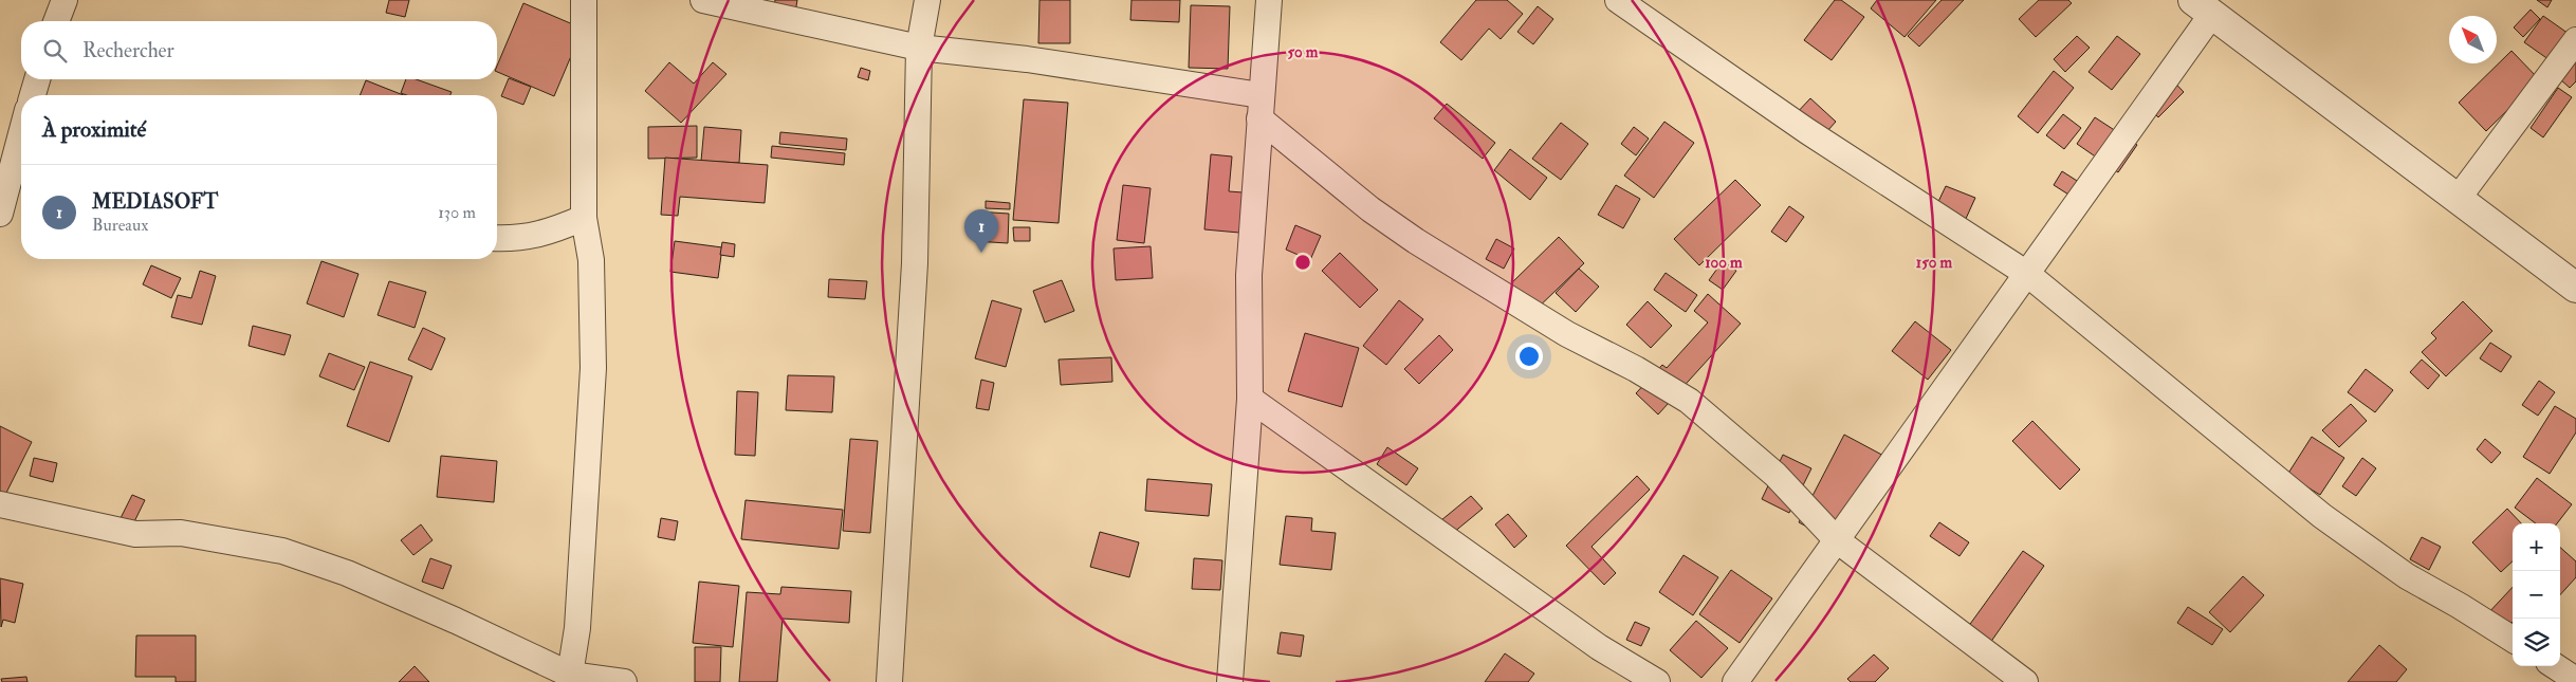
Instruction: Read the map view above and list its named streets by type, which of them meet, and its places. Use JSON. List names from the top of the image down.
{
  "north": "top left",
  "page": {
    "search": "Rechercher",
    "heading": "À proximité",
    "list": [
      {
        "mark": "1",
        "name": "MEDIASOFT",
        "note": "Bureaux",
        "value": "130 m"
      }
    ],
    "pins": "1",
    "map_buttons": ["+", "−"]
  },
  "rings": ["50 m", "100 m", "150 m"]
}
